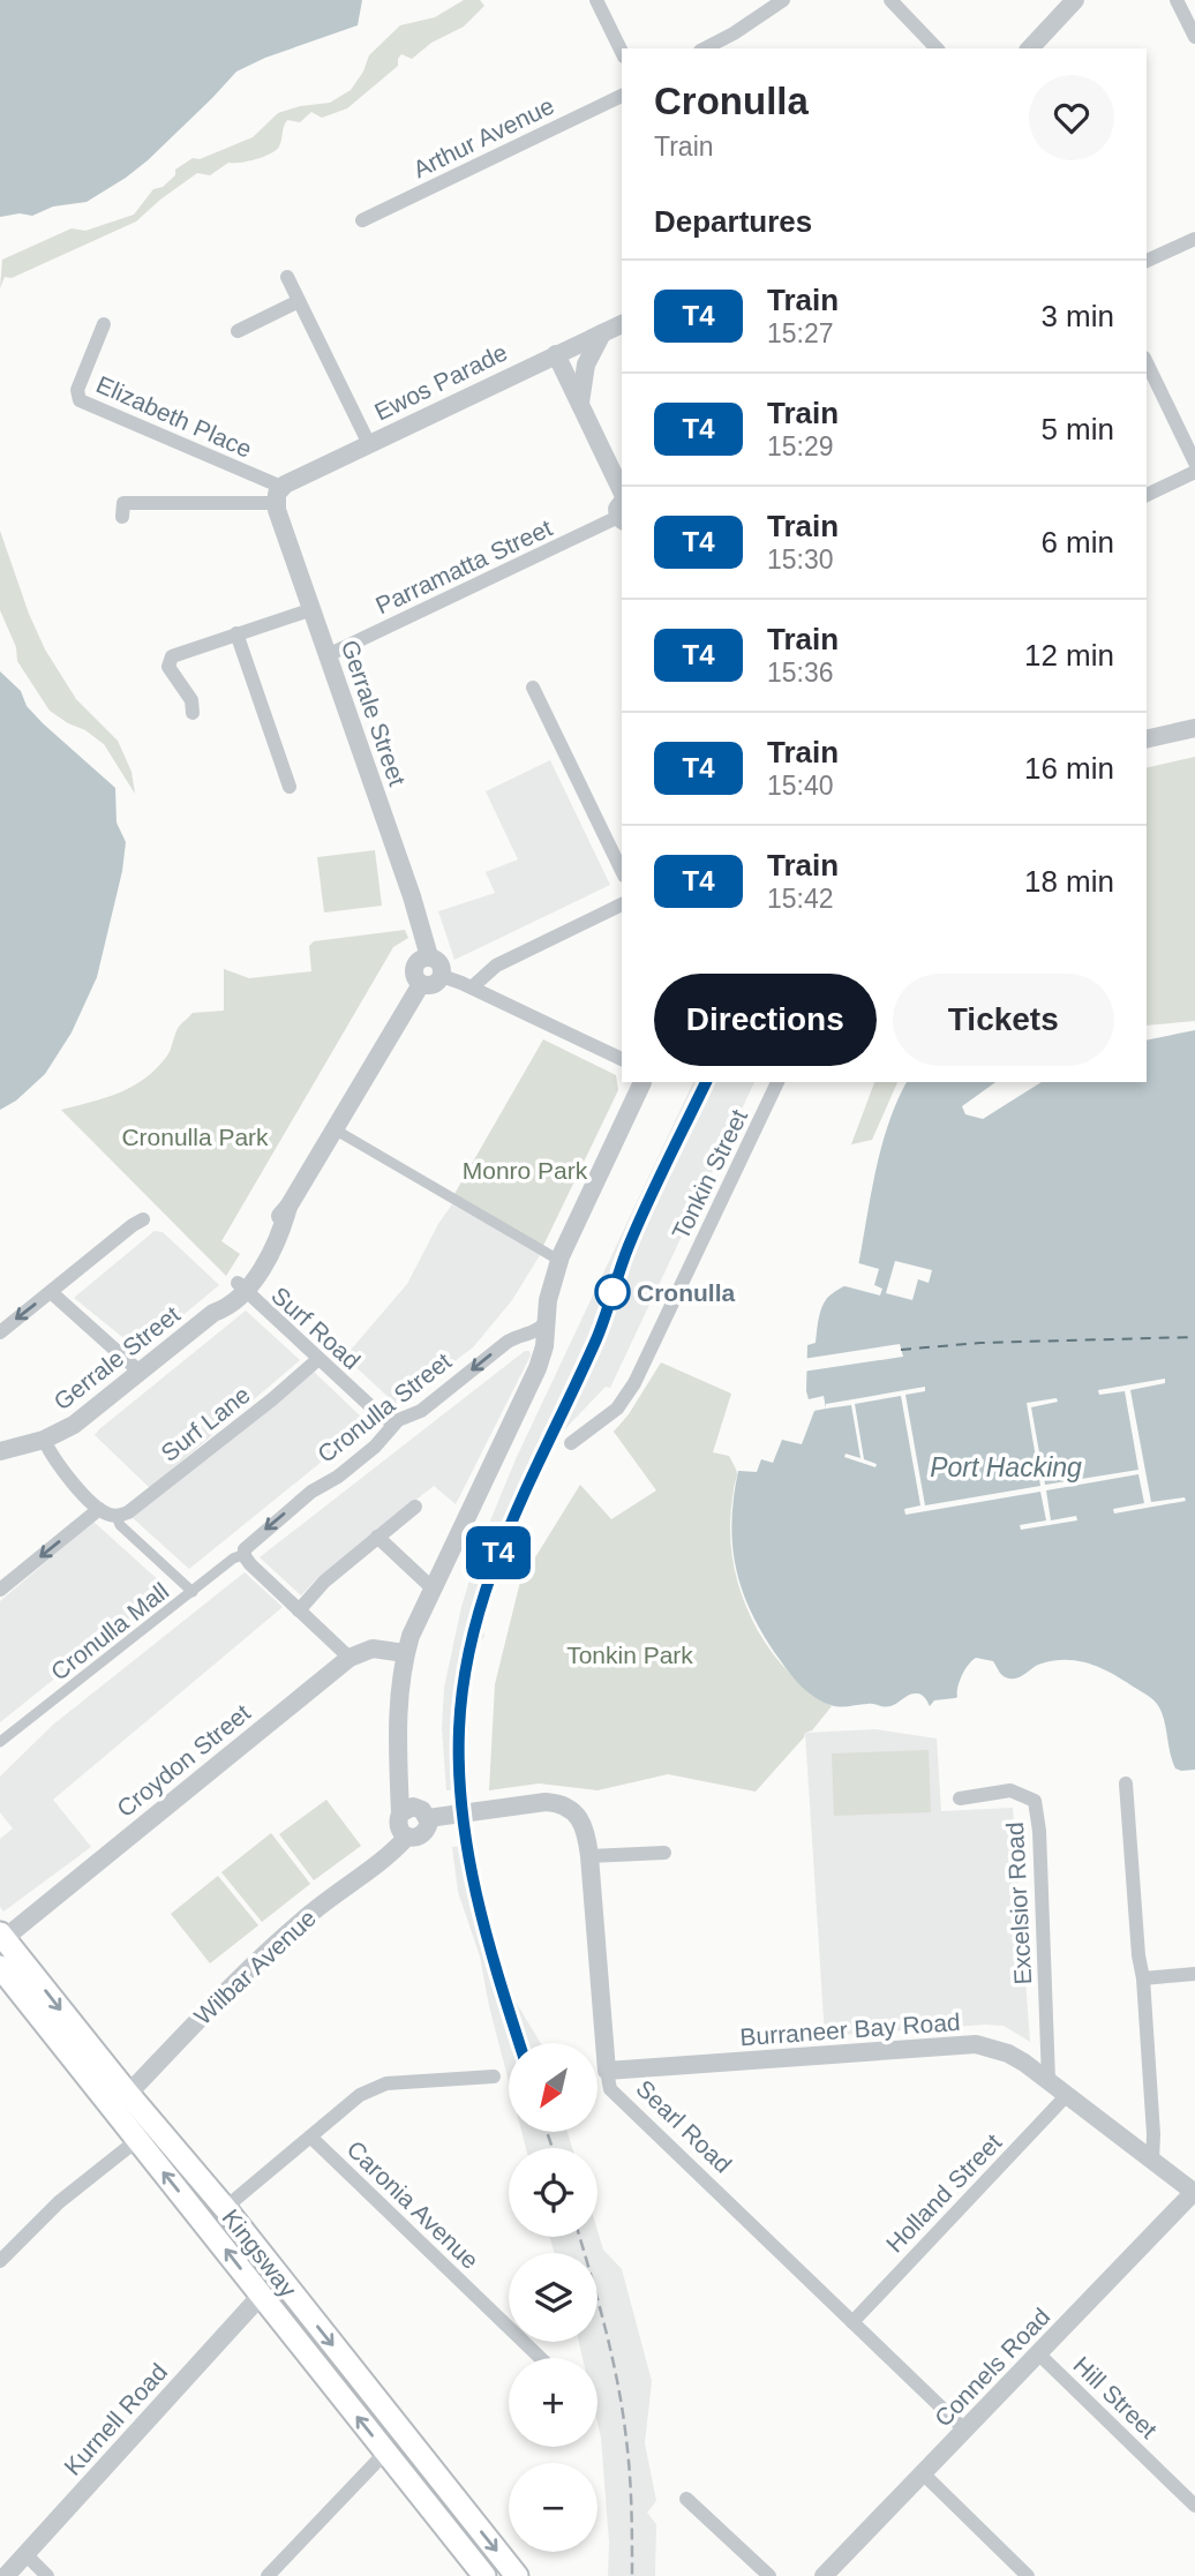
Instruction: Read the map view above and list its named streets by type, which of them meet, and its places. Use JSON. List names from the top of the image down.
{
  "streets": {
    "main road": ["Kingsway"],
    "street": [
      "Arthur Avenue",
      "Ewos Parade",
      "Elizabeth Place",
      "Parramatta Street",
      "Gerrale Street",
      "Tonkin Street",
      "Surf Road",
      "Cronulla Street",
      "Surf Lane",
      "Cronulla Mall",
      "Croydon Street",
      "Excelsior Road",
      "Wilbar Avenue",
      "Burraneer Bay Road",
      "Searl Road",
      "Holland Street",
      "Caronia Avenue",
      "Connels Road",
      "Hill Street",
      "Kurnell Road"
    ]
  },
  "crossings": [
    ["Ewos Parade", "Elizabeth Place"],
    ["Ewos Parade", "Gerrale Street"],
    ["Elizabeth Place", "Gerrale Street"],
    ["Parramatta Street", "Gerrale Street"],
    ["Gerrale Street", "Surf Road"],
    ["Surf Road", "Cronulla Street"],
    ["Surf Road", "Surf Lane"],
    ["Cronulla Street", "Cronulla Mall"],
    ["Croydon Street", "Kingsway"],
    ["Excelsior Road", "Burraneer Bay Road"],
    ["Wilbar Avenue", "Searl Road"],
    ["Wilbar Avenue", "Kingsway"],
    ["Burraneer Bay Road", "Searl Road"],
    ["Burraneer Bay Road", "Holland Street"],
    ["Burraneer Bay Road", "Connels Road"],
    ["Searl Road", "Holland Street"],
    ["Searl Road", "Connels Road"],
    ["Kingsway", "Kurnell Road"],
    ["Connels Road", "Hill Street"]
  ],
  "water": ["Port Hacking"],
  "parks": ["Cronulla Park", "Monro Park", "Tonkin Park"],
  "places": ["Cronulla"],
  "north": "bottom left",
  "page": {
    "on_map": "T4",
    "heading": [
      ["Cronulla", "Train"],
      "Departures"
    ],
    "list": [
      {
        "mark": "T4",
        "name": "Train",
        "note": "15:27",
        "value": "3 min"
      },
      {
        "mark": "T4",
        "name": "Train",
        "note": "15:29",
        "value": "5 min"
      },
      {
        "mark": "T4",
        "name": "Train",
        "note": "15:30",
        "value": "6 min"
      },
      {
        "mark": "T4",
        "name": "Train",
        "note": "15:36",
        "value": "12 min"
      },
      {
        "mark": "T4",
        "name": "Train",
        "note": "15:40",
        "value": "16 min"
      },
      {
        "mark": "T4",
        "name": "Train",
        "note": "15:42",
        "value": "18 min"
      }
    ],
    "buttons": ["Directions", "Tickets"],
    "map_buttons": ["+", "−"]
  }
}
